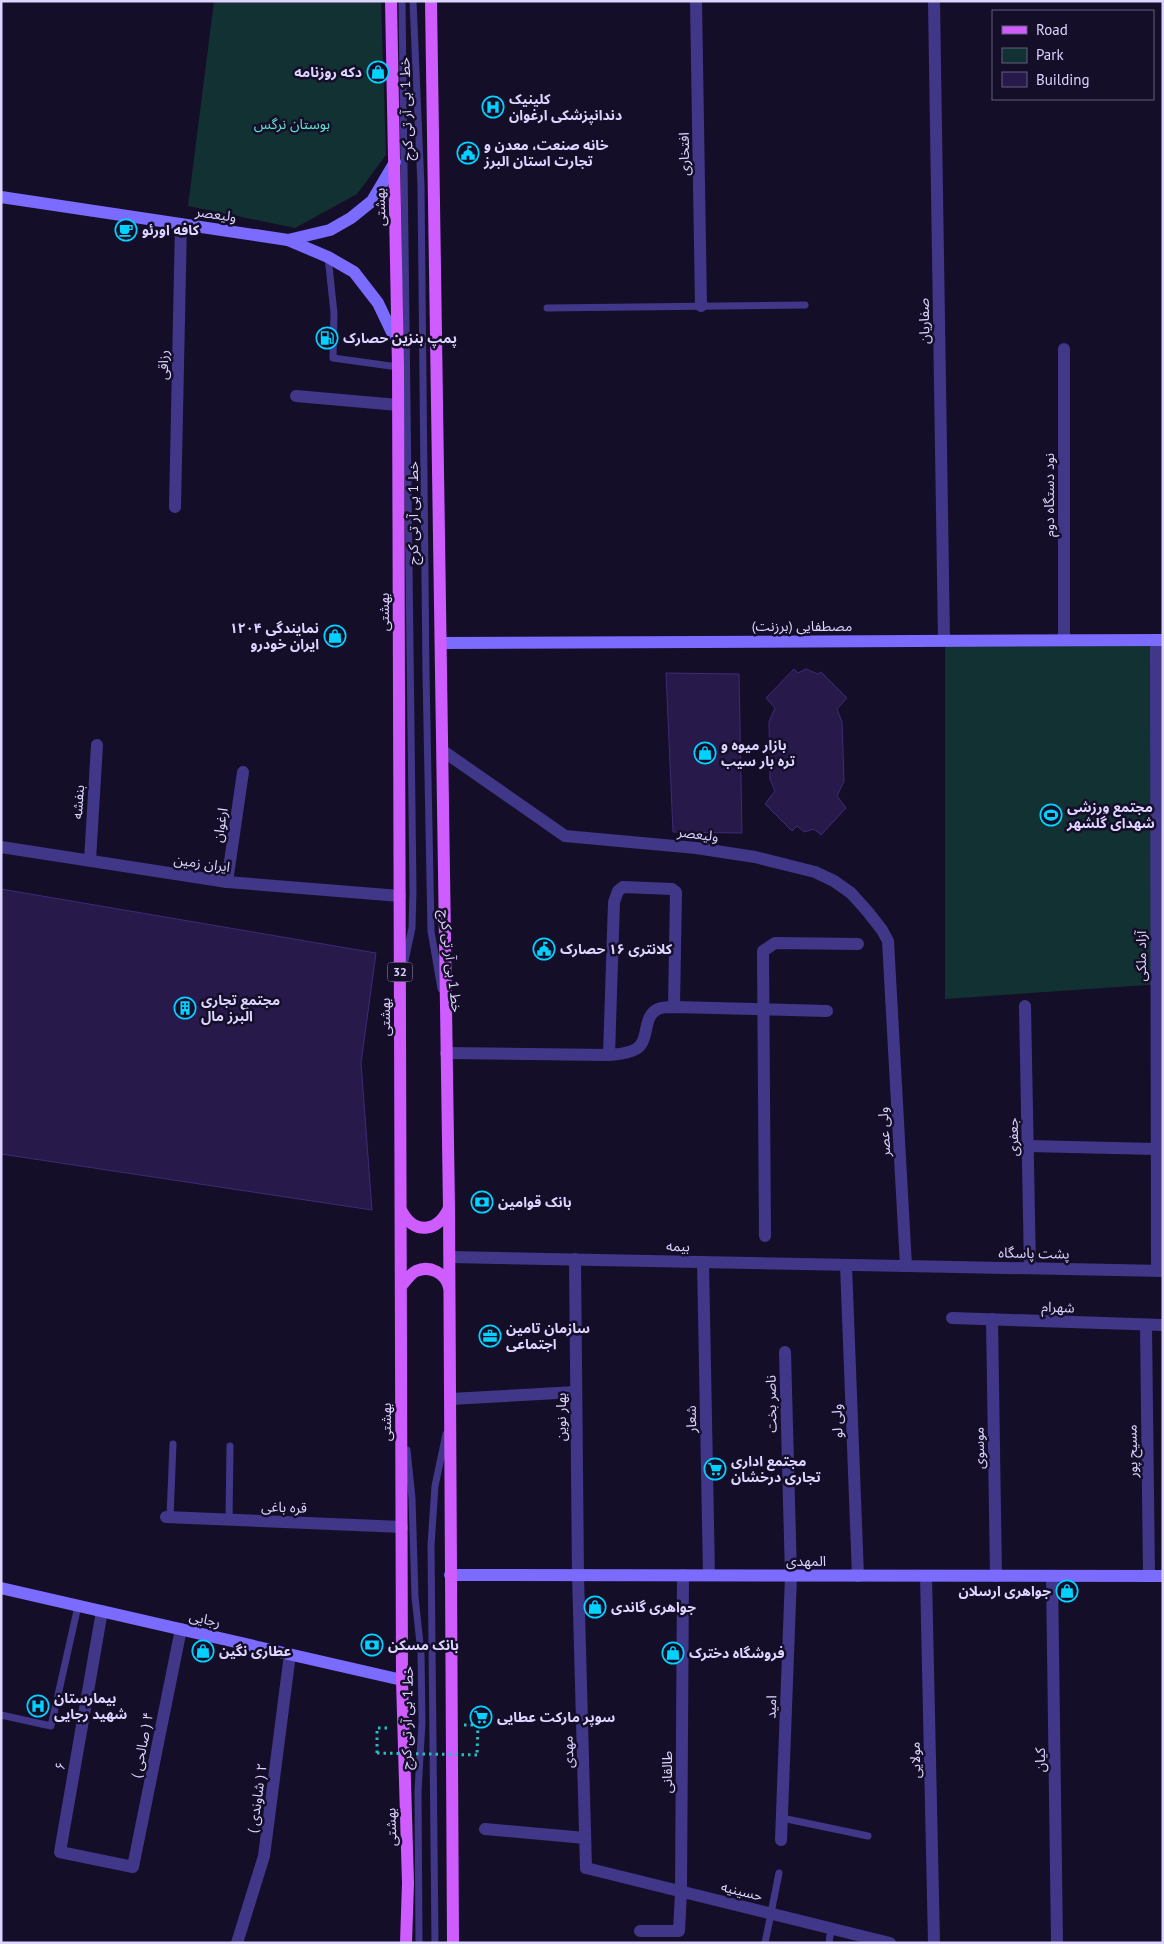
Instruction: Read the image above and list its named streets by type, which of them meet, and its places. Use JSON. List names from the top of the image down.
{
  "streets": {
    "main road": ["بهشتی", "32"],
    "street": [
      "افتخاری",
      "ولیعصر",
      "صفاریان",
      "رزاقی",
      "نود دستگاه دوم",
      "مصطفایی (برزنت)",
      "بنفشه",
      "ارغوان",
      "ایران زمین",
      "آزاد ملکی",
      "ولی عصر",
      "جعفری",
      "بیمه",
      "پشت پاسگاه",
      "شهرام",
      "ناصر بخت",
      "بهار نوین",
      "شعار",
      "ولی لو",
      "موسوی",
      "مسیح پور",
      "قره باغی",
      "المهدی",
      "رجایی",
      "امید",
      "( صالحی ) ۴",
      "مهدی",
      "مولایی",
      "کیان",
      "۶",
      "طالقانی",
      "( شاوندی ) ۲",
      "حسینیه"
    ],
    "lane": ["خط 1 بی آر تی کرج"]
  },
  "crossings": [
    ["خط 1 بی آر تی کرج", "بهشتی"],
    ["بهشتی", "ولیعصر"],
    ["بهشتی", "ایران زمین"],
    ["بهشتی", "قره باغی"],
    ["بهشتی", "رجایی"],
    ["ولیعصر", "رزاقی"],
    ["ولیعصر", "ولی عصر"],
    ["صفاریان", "مصطفایی (برزنت)"],
    ["نود دستگاه دوم", "مصطفایی (برزنت)"],
    ["مصطفایی (برزنت)", "آزاد ملکی"],
    ["بنفشه", "ایران زمین"],
    ["ارغوان", "ایران زمین"],
    ["آزاد ملکی", "پشت پاسگاه"],
    ["ولی عصر", "بیمه"],
    ["ولی عصر", "پشت پاسگاه"],
    ["جعفری", "پشت پاسگاه"],
    ["بیمه", "پشت پاسگاه"],
    ["بیمه", "بهار نوین"],
    ["بیمه", "شعار"],
    ["بیمه", "ولی لو"],
    ["شهرام", "موسوی"],
    ["شهرام", "مسیح پور"],
    ["ناصر بخت", "المهدی"],
    ["ناصر بخت", "امید"],
    ["بهار نوین", "المهدی"],
    ["بهار نوین", "مهدی"],
    ["شعار", "المهدی"],
    ["ولی لو", "المهدی"],
    ["موسوی", "المهدی"],
    ["مسیح پور", "المهدی"],
    ["المهدی", "امید"],
    ["المهدی", "مهدی"],
    ["المهدی", "مولایی"],
    ["المهدی", "کیان"],
    ["المهدی", "طالقانی"],
    ["رجایی", "( صالحی ) ۴"],
    ["رجایی", "۶"],
    ["رجایی", "( شاوندی ) ۲"],
    ["( صالحی ) ۴", "۶"],
    ["مهدی", "حسینیه"],
    ["طالقانی", "حسینیه"]
  ],
  "parks": ["بوستان نرگس"],
  "places": {
    "shop": [
      "دکه روزنامه",
      "۱۲۰۴ نمایندگی ایران خودرو",
      "بازار میوه و تره بار سیب",
      "جواهری ارسلان",
      "جواهری گاندی",
      "عطاری نگین",
      "فروشگاه دخترک"
    ],
    "hospital": ["کلینیک دندانپزشکی ارغوان", "بیمارستان شهید رجایی"],
    "public building": ["خانه صنعت، معدن و تجارت استان البرز", "کلانتری ۱۶ حصارک"],
    "cafe": ["کافه اورئو"],
    "fuel station": ["پمپ بنزین حصارک"],
    "sports": ["مجتمع ورزشی شهدای گلشهر"],
    "building": ["مجتمع تجاری البرز مال"],
    "bank": ["بانک قوامین", "بانک مسکن"],
    "office": ["سازمان تامین اجتماعی"],
    "supermarket": ["مجتمع اداری تجاری درخشان", "سوپر مارکت عطایی"]
  },
  "legend": ["Road", "Park", "Building"]
}
